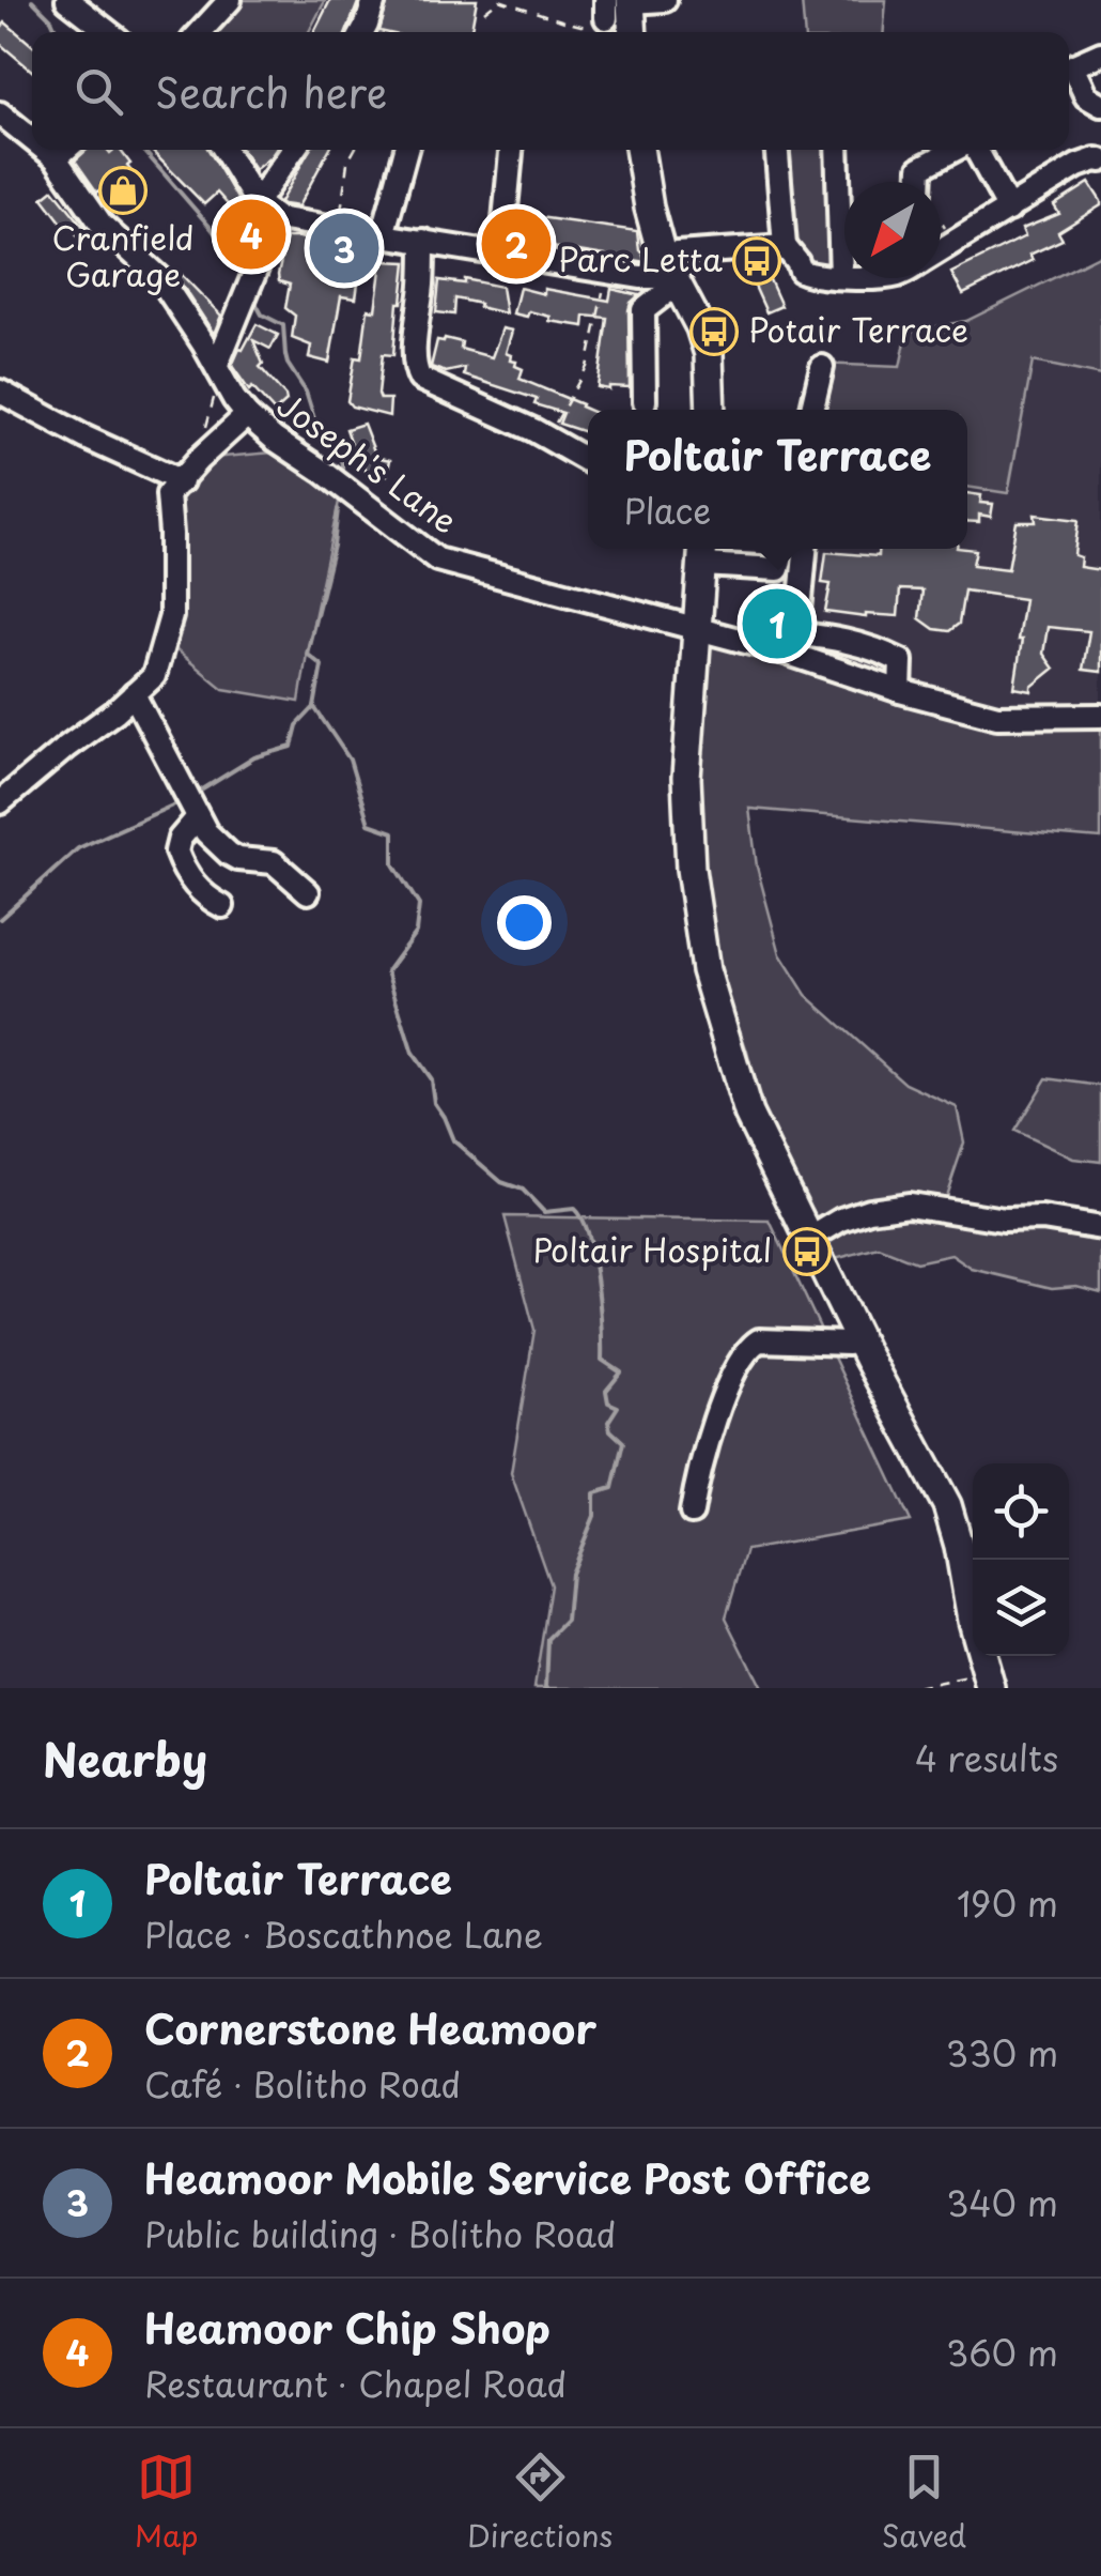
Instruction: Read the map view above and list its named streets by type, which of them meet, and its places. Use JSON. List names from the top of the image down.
{
  "streets": {
    "street": ["Joseph's Lane"]
  },
  "places": {
    "shop": ["Cranfield Garage"],
    "bus stop": ["Parc Letta", "Potair Terrace", "Poltair Hospital"]
  },
  "north": "bottom left",
  "page": {
    "search": "Search here",
    "pins": [
      "4",
      "2",
      "3",
      "1"
    ],
    "popup": ["Poltair Terrace", "Place"],
    "heading": ["Nearby", "4 results"],
    "list": [
      {
        "mark": "1",
        "name": "Poltair Terrace",
        "note": "Place · Boscathnoe Lane",
        "value": "190 m"
      },
      {
        "mark": "2",
        "name": "Cornerstone Heamoor",
        "note": "Café · Bolitho Road",
        "value": "330 m"
      },
      {
        "mark": "3",
        "name": "Heamoor Mobile Service Post Office",
        "note": "Public building · Bolitho Road",
        "value": "340 m"
      },
      {
        "mark": "4",
        "name": "Heamoor Chip Shop",
        "note": "Restaurant · Chapel Road",
        "value": "360 m"
      }
    ],
    "nav": ["Map", "Directions", "Saved"]
  }
}
